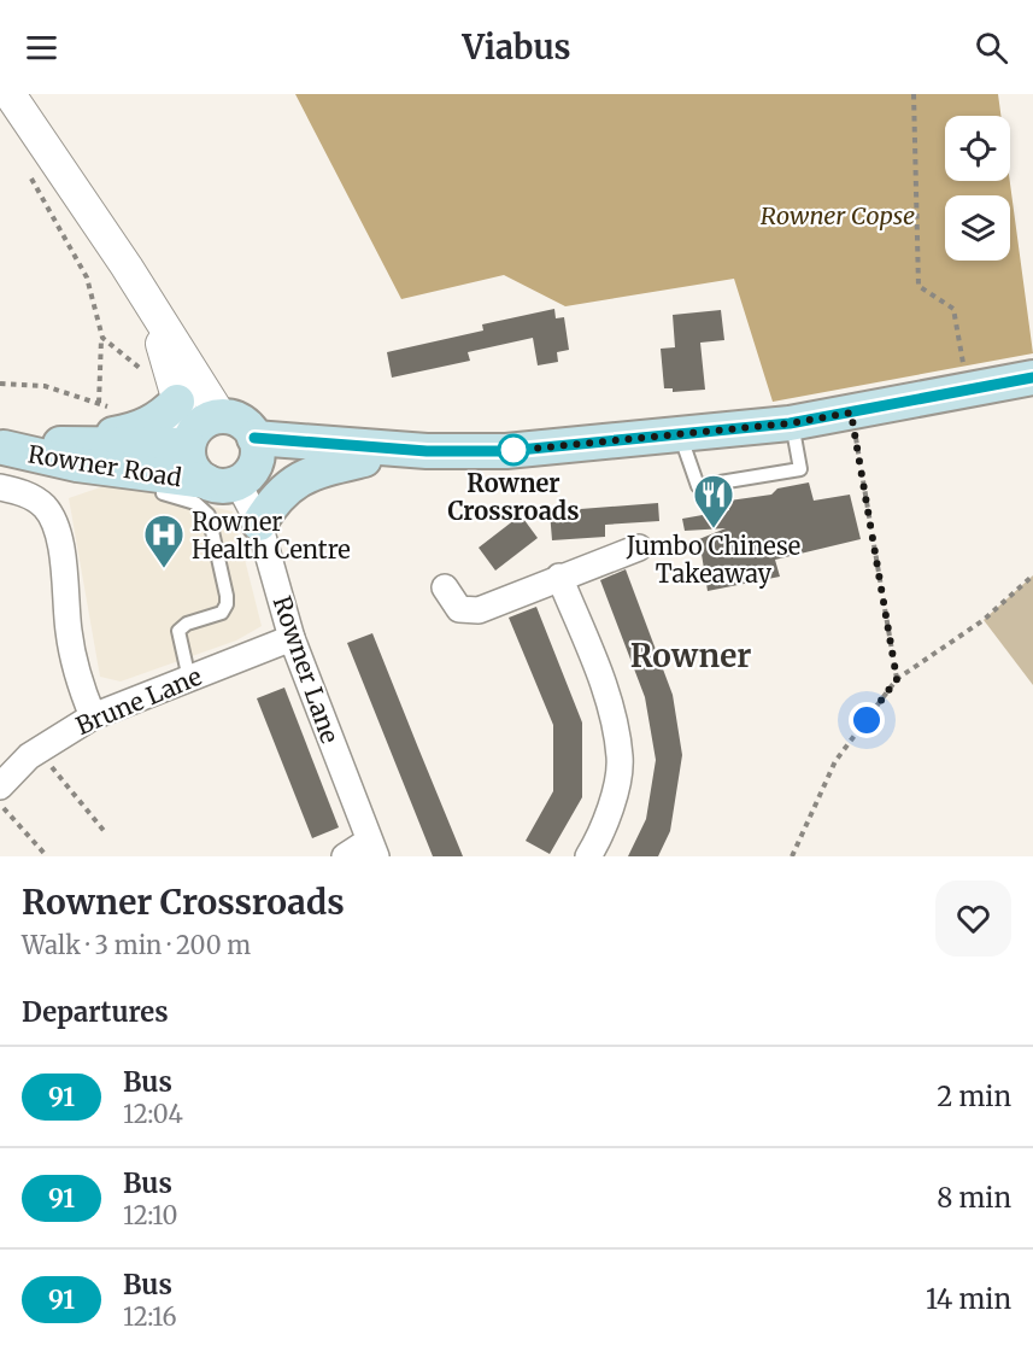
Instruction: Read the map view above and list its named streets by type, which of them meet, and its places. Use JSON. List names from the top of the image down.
{
  "streets": {
    "main road": ["Rowner Road"],
    "street": ["Rowner Lane", "Brune Lane"]
  },
  "crossings": [
    ["Rowner Road", "Rowner Lane"],
    ["Rowner Lane", "Brune Lane"]
  ],
  "districts": ["Rowner"],
  "parks": ["Rowner Copse"],
  "places": {
    "other": ["Rowner Crossroads"],
    "restaurant": ["Jumbo Chinese Takeaway"],
    "hospital": ["Rowner Health Centre"]
  },
  "lines": ["bus line 91"],
  "page": {
    "header": "Viabus",
    "heading": [
      ["Rowner Crossroads", "Walk · 3 min · 200 m"],
      "Departures"
    ],
    "list": [
      {
        "mark": "91",
        "name": "Bus",
        "note": "12:04",
        "value": "2 min"
      },
      {
        "mark": "91",
        "name": "Bus",
        "note": "12:10",
        "value": "8 min"
      },
      {
        "mark": "91",
        "name": "Bus",
        "note": "12:16",
        "value": "14 min"
      }
    ]
  }
}
